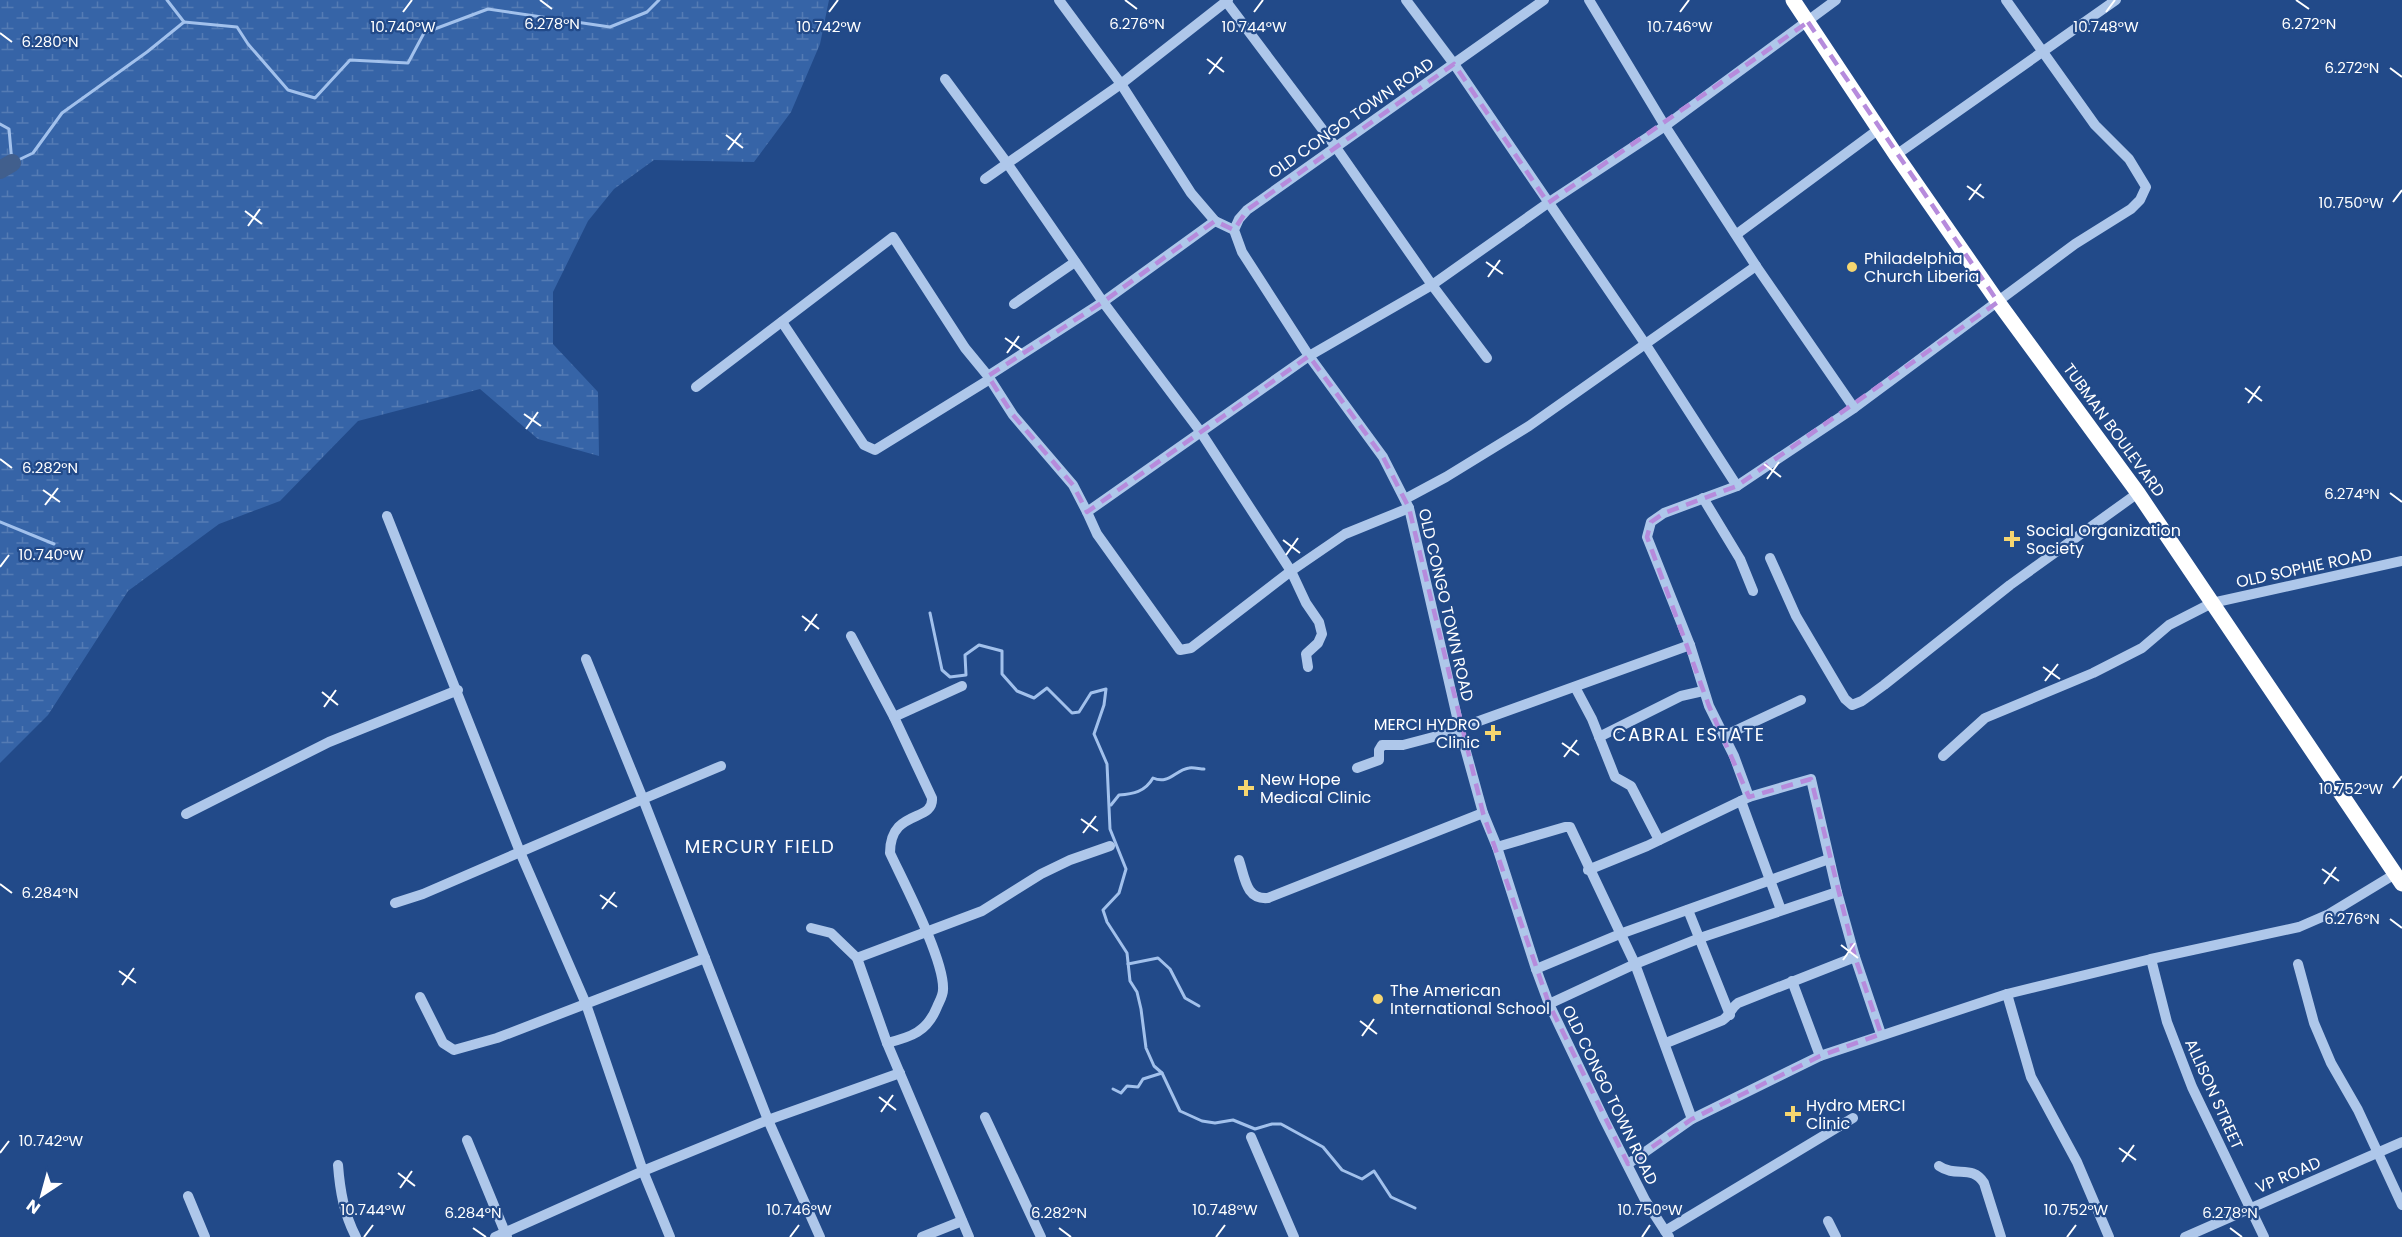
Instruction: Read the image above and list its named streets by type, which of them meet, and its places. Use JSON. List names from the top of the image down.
{
  "streets": {
    "highway": ["TUBMAN BOULEVARD"],
    "street": [
      "OLD CONGO TOWN ROAD",
      "OLD SOPHIE ROAD",
      "ALLISON STREET",
      "VP ROAD"
    ]
  },
  "crossings": [
    ["TUBMAN BOULEVARD", "OLD SOPHIE ROAD"],
    ["ALLISON STREET", "VP ROAD"]
  ],
  "districts": ["CABRAL ESTATE", "MERCURY FIELD"],
  "places": {
    "other": ["Philadelphia Church Liberia", "The American International School"],
    "health": [
      "Social Organization Society",
      "MERCI HYDRO Clinic",
      "New Hope Medical Clinic",
      "Hydro MERCI Clinic"
    ]
  },
  "north": "bottom left",
  "coordinates": [
    "6.278°N",
    "6.276°N",
    "6.272°N",
    "10.740°W",
    "10.742°W",
    "10.744°W",
    "10.746°W",
    "10.748°W",
    "6.280°N",
    "10.750°W",
    "6.282°N",
    "6.274°N",
    "10.752°W",
    "6.284°N"
  ]
}
